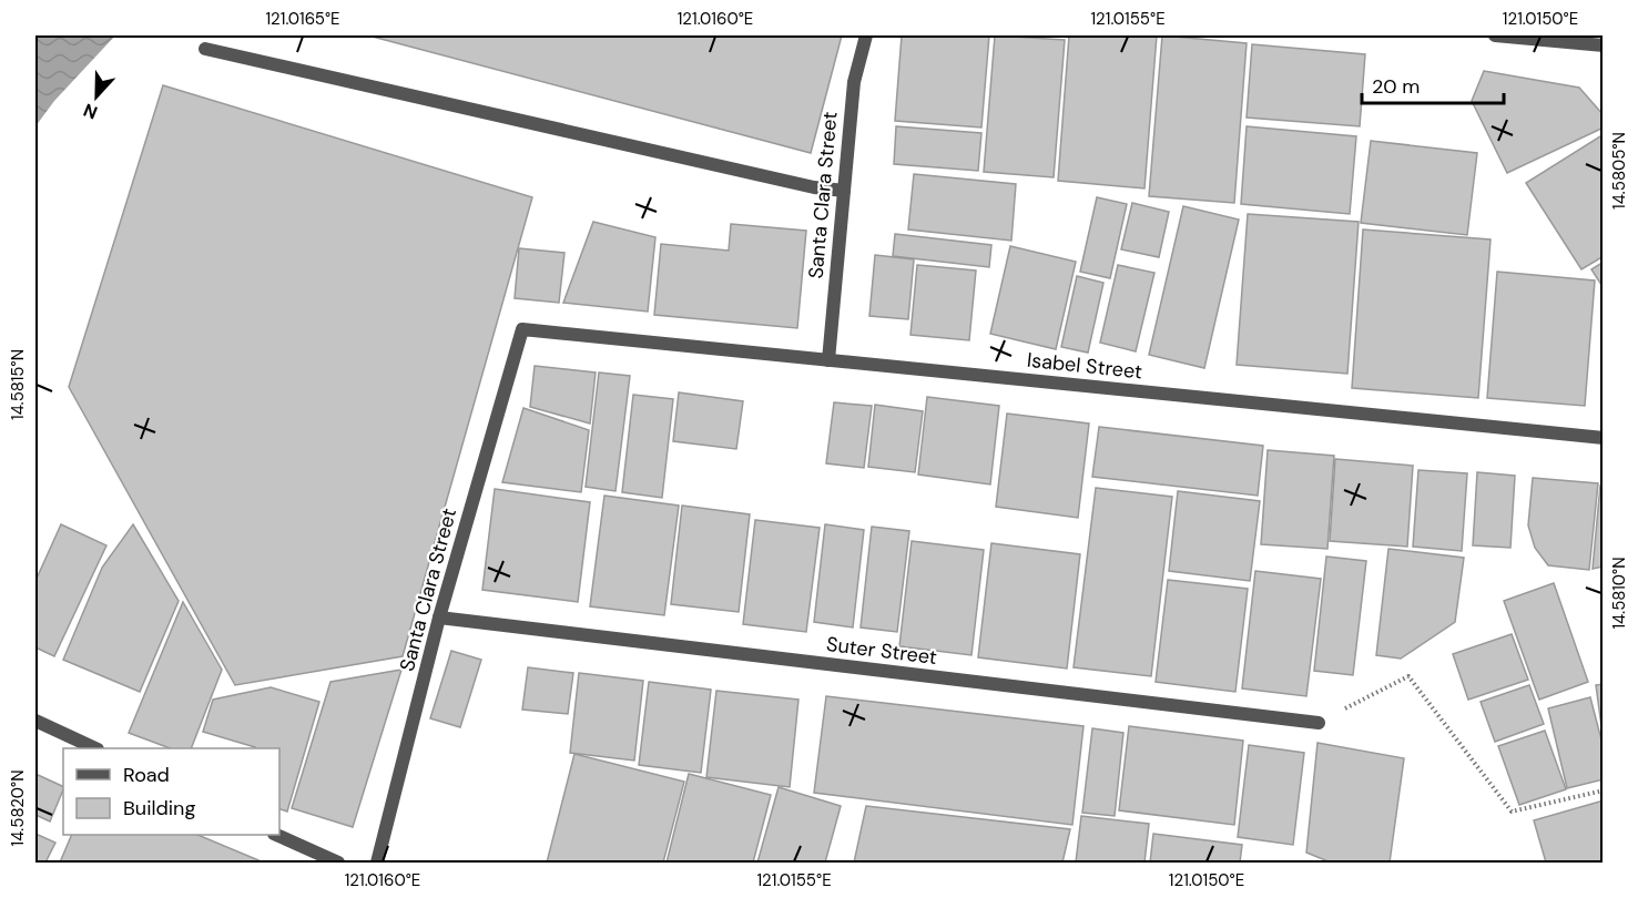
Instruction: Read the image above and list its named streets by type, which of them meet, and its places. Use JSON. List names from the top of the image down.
{
  "streets": {
    "street": ["Santa Clara Street", "Isabel Street", "Suter Street"]
  },
  "crossings": [
    ["Santa Clara Street", "Isabel Street"],
    ["Santa Clara Street", "Suter Street"]
  ],
  "legend": ["Road", "Building"],
  "scale_bar": "20 m",
  "north": "bottom",
  "coordinates": [
    "121.0165°E",
    "121.0160°E",
    "121.0155°E",
    "121.0150°E",
    "14.5805°N",
    "14.5815°N",
    "14.5810°N",
    "14.5820°N"
  ]
}
